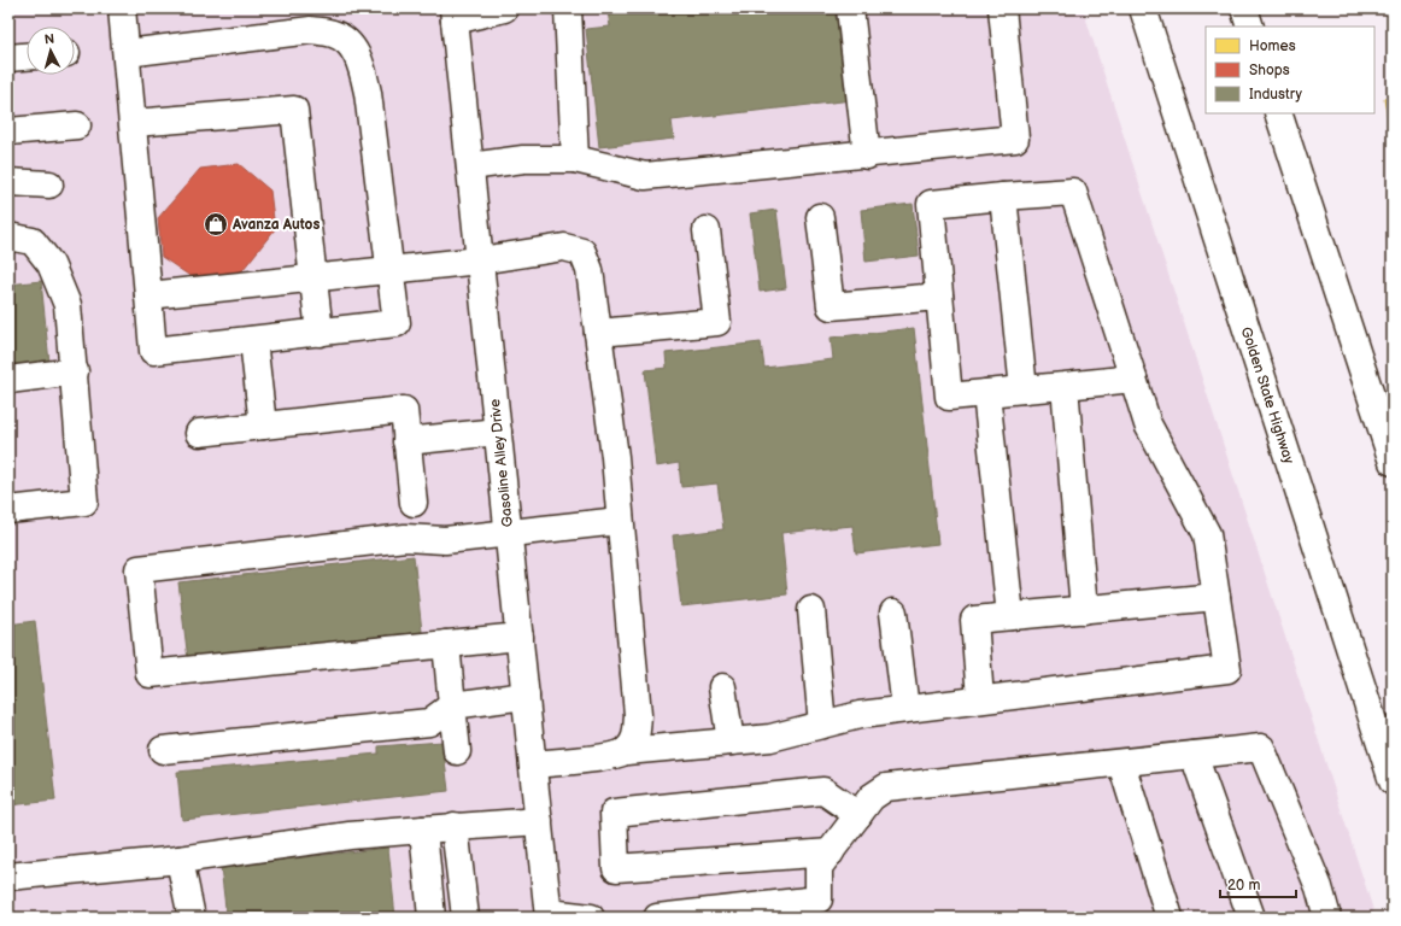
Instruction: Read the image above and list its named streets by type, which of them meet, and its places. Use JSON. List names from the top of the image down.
{
  "streets": {
    "main road": ["Golden State Highway", "Gasoline Alley Drive"]
  },
  "places": {
    "shop": ["Avanza Autos"]
  },
  "legend": ["Homes", "Shops", "Industry"],
  "scale_bar": "20 m",
  "north": "top"
}
